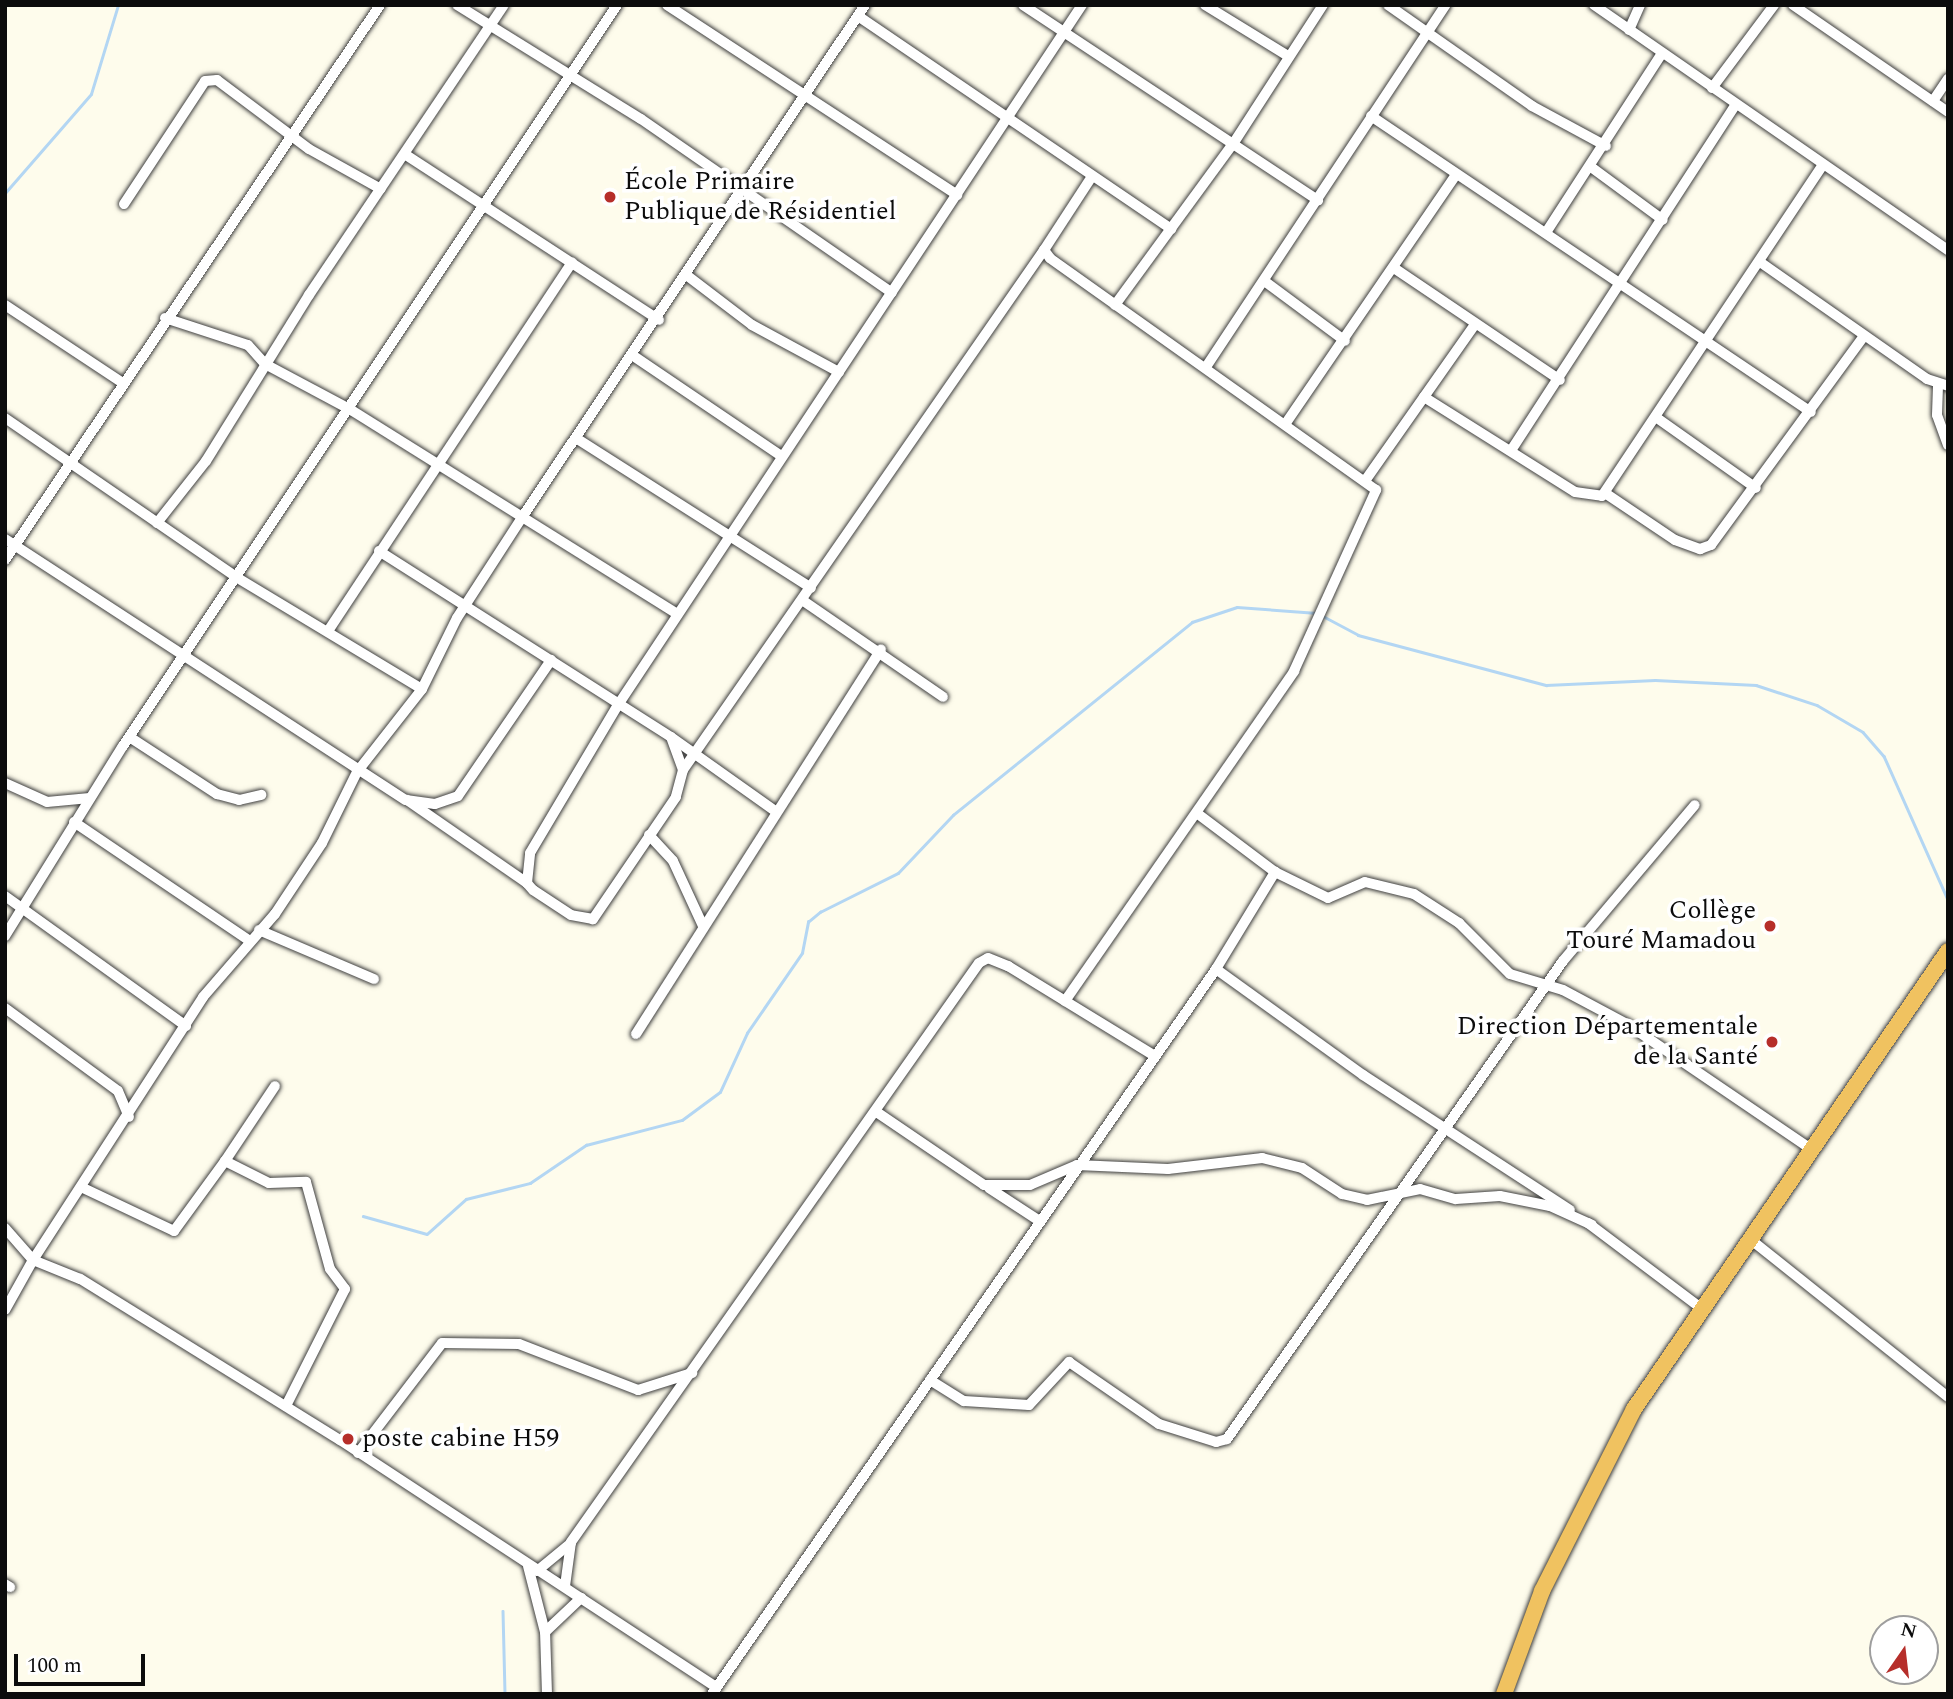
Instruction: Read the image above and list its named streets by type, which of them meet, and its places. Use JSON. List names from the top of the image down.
{
  "places": [
    "École Primaire Publique de Résidentiel",
    "Collège Touré Mamadou",
    "Direction Départementale de la Santé",
    "poste cabine H59"
  ],
  "scale_bar": "100 m",
  "north": "top"
}
